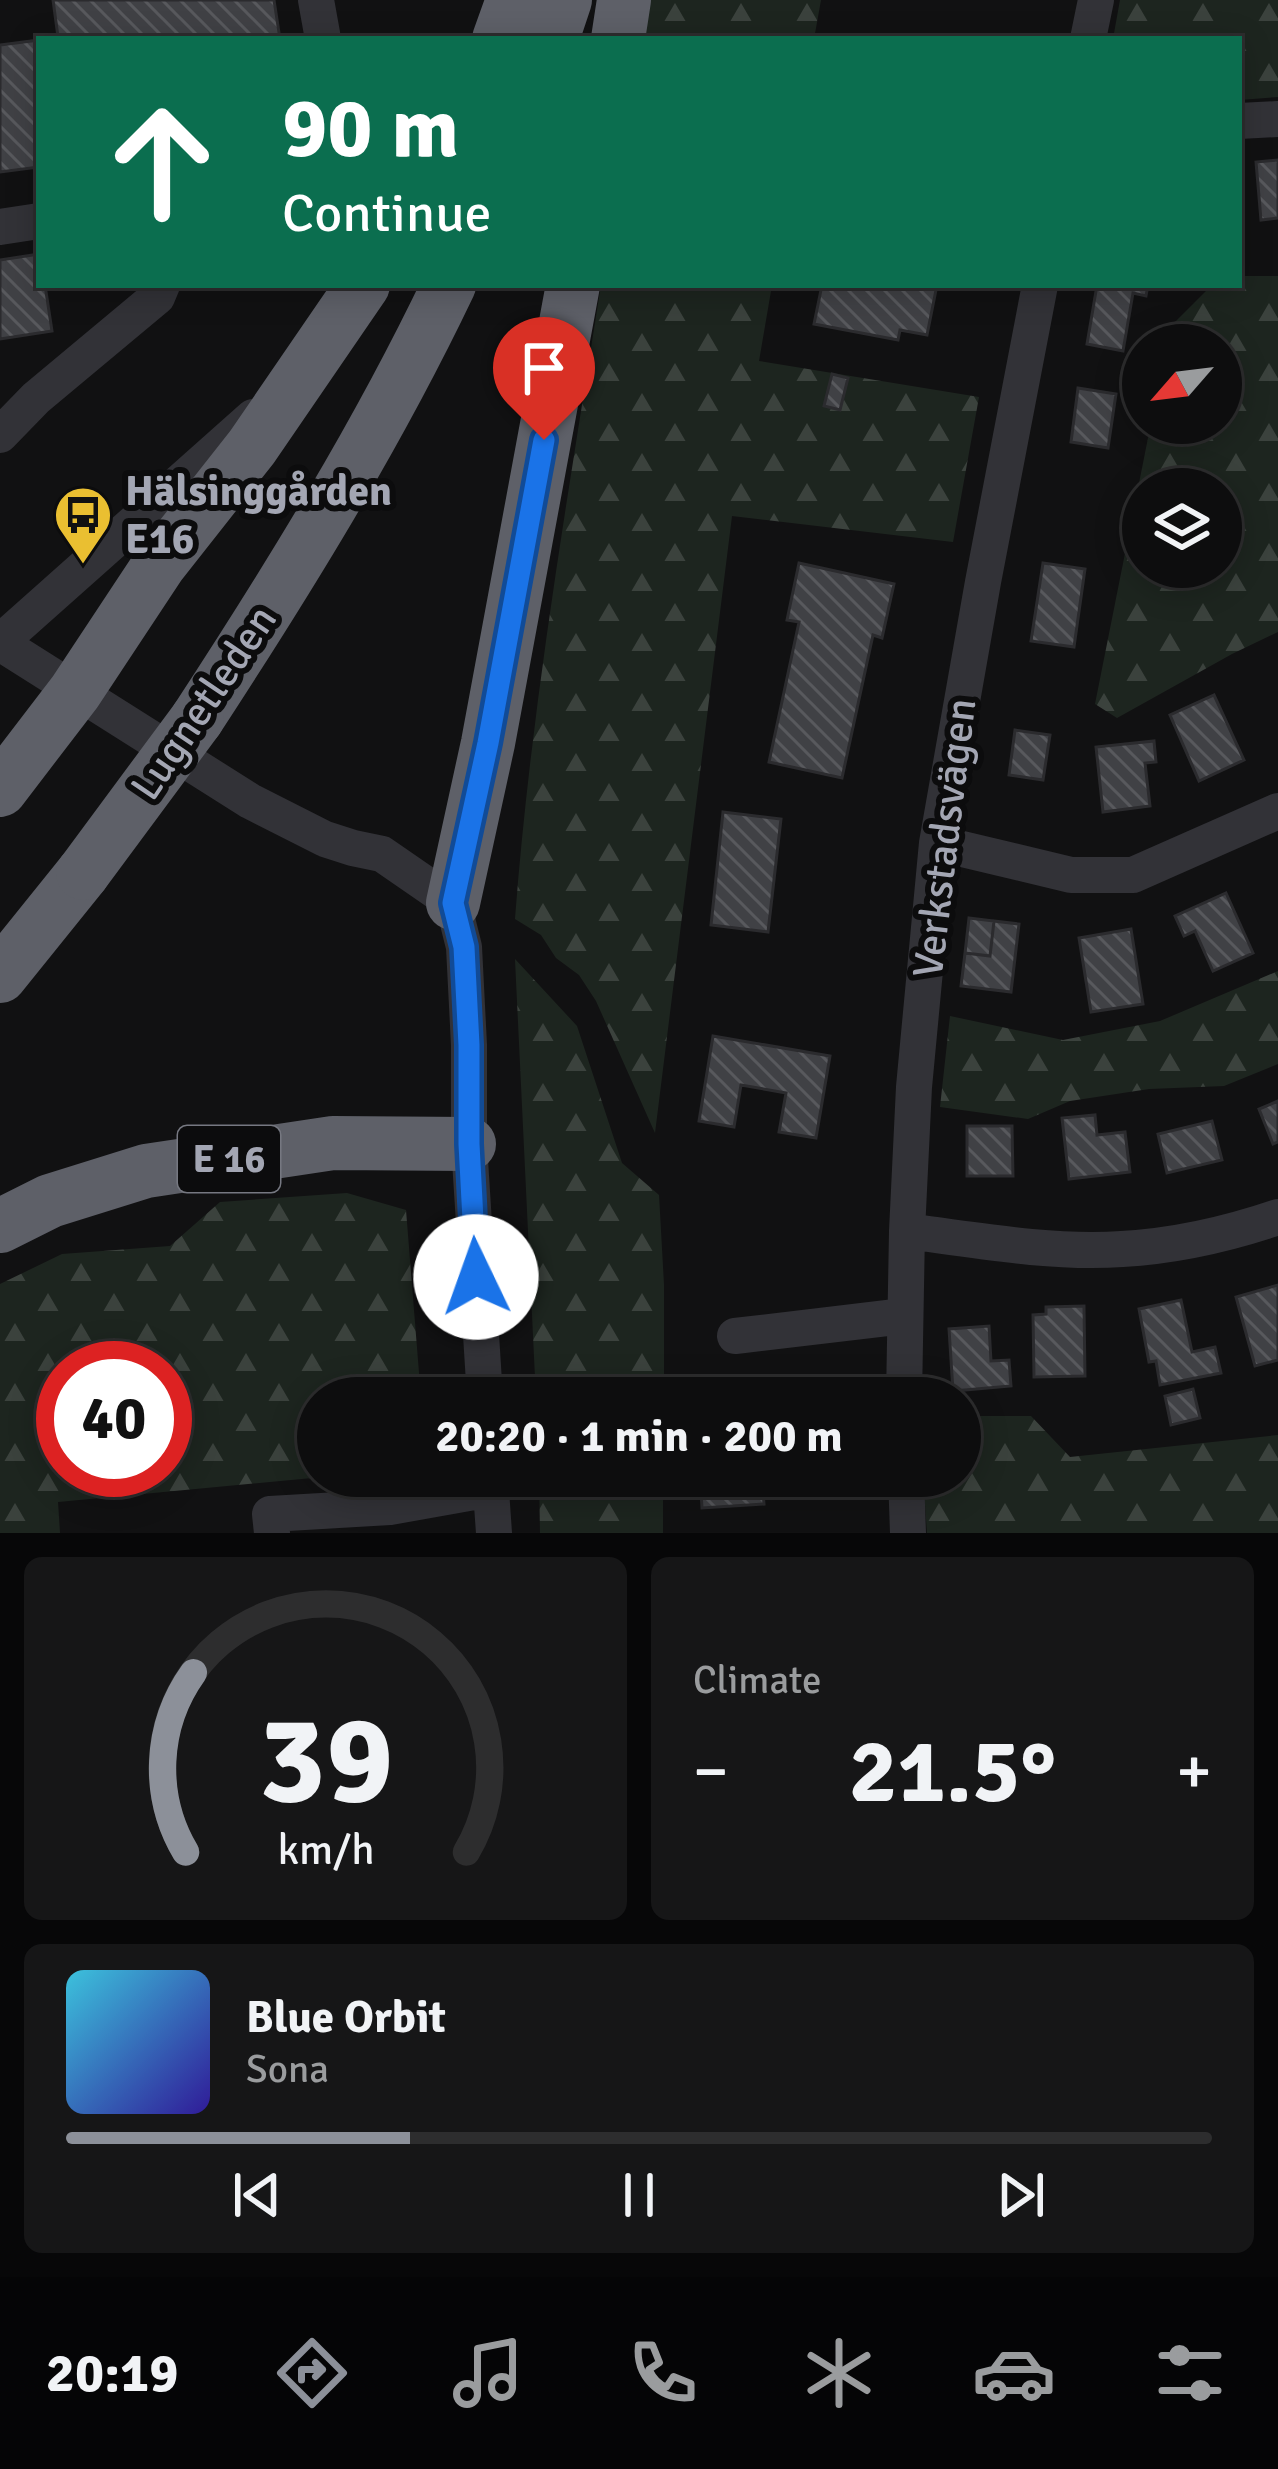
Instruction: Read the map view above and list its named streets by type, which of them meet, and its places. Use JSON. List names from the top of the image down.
{
  "streets": {
    "highway": ["Lugnetleden", "E 16"],
    "street": ["Verkstadsvägen"]
  },
  "places": {
    "bus stop": ["Hälsinggården E16"]
  },
  "north": "bottom left",
  "page": {
    "turn": ["90 m", "Continue"],
    "limit": "40",
    "trip": "20:20 · 1 min · 200 m",
    "tile": "Climate",
    "heat": ["−", "21.5°", "+"],
    "song": ["Blue Orbit", "Sona"],
    "tabs": "20:19",
    "gauge": ["39", "km/h"]
  }
}
